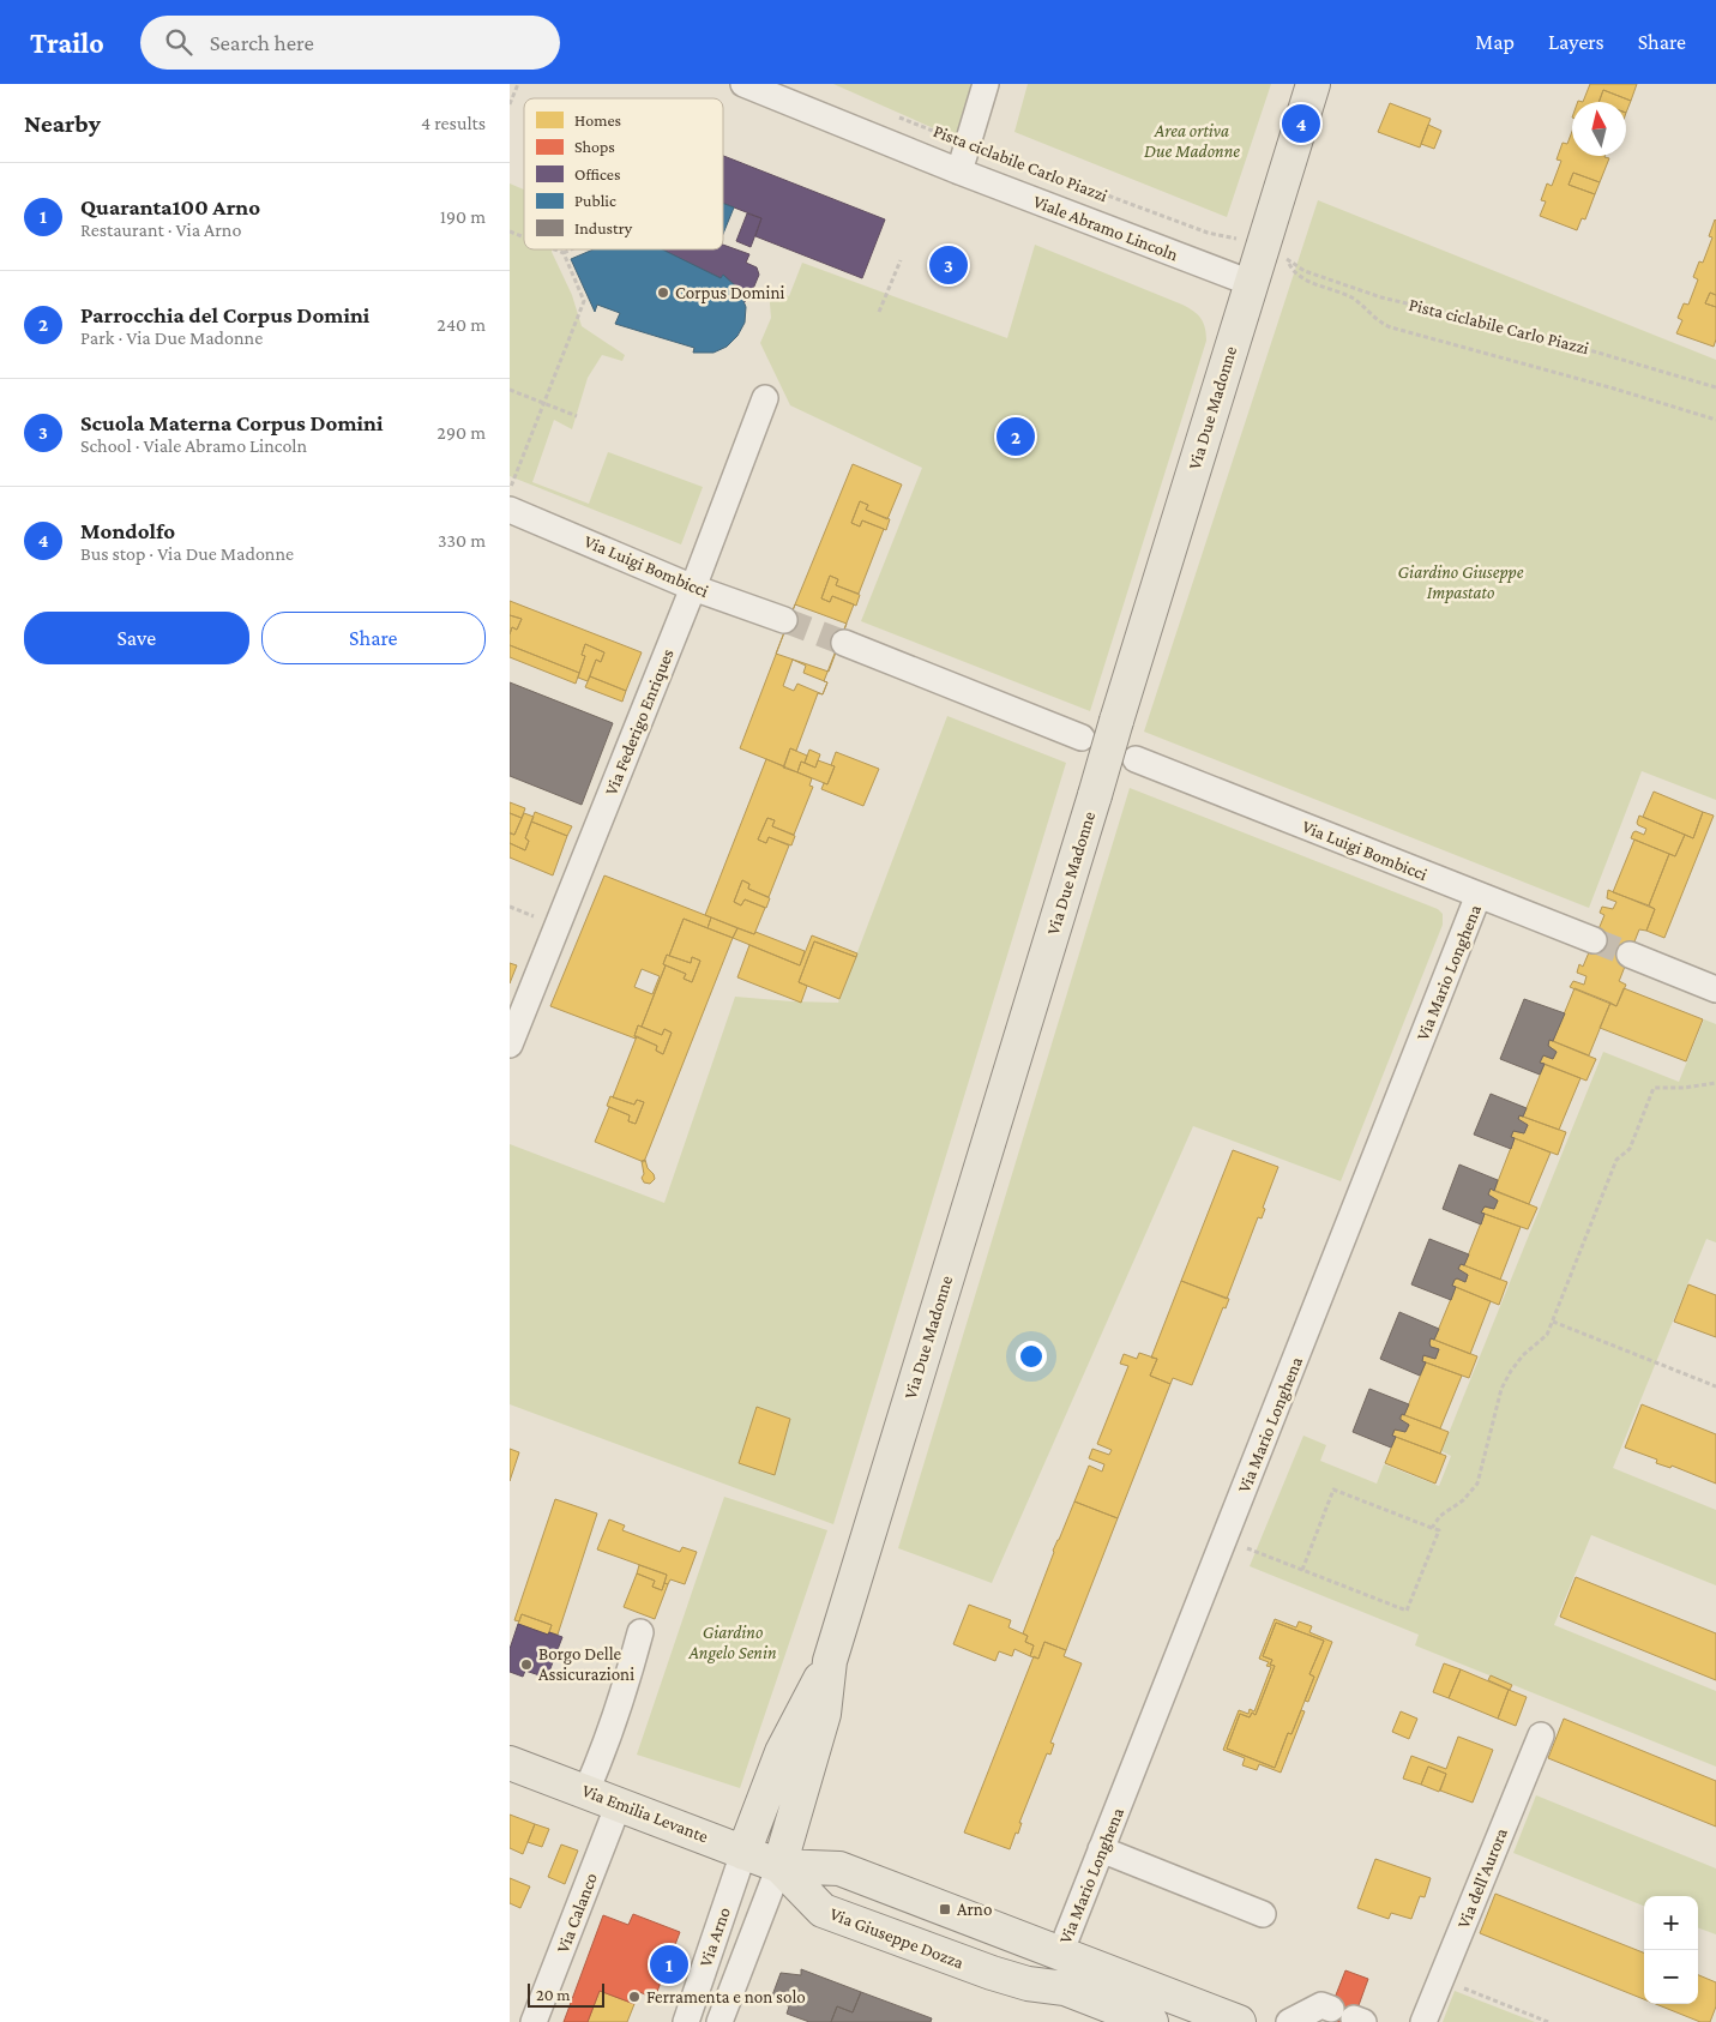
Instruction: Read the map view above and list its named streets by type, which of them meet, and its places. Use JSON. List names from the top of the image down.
{
  "streets": {
    "main road": ["Via Due Madonne", "Via Emilia Levante", "Via Giuseppe Dozza"],
    "street": [
      "Viale Abramo Lincoln",
      "Via Luigi Bombicci",
      "Via Federigo Enriques",
      "Via Mario Longhena",
      "Via dell'Aurora",
      "Via Calanco",
      "Via Arno"
    ],
    "path": ["Pista ciclabile Carlo Piazzi"]
  },
  "crossings": [
    ["Viale Abramo Lincoln", "Via Due Madonne"],
    ["Via Due Madonne", "Via Emilia Levante"],
    ["Via Due Madonne", "Via Arno"],
    ["Via Due Madonne", "Via Giuseppe Dozza"],
    ["Via Luigi Bombicci", "Via Federigo Enriques"],
    ["Via Luigi Bombicci", "Via Mario Longhena"],
    ["Via Mario Longhena", "Via Giuseppe Dozza"],
    ["Via Emilia Levante", "Via Calanco"],
    ["Via Emilia Levante", "Via Arno"],
    ["Via Emilia Levante", "Via Giuseppe Dozza"],
    ["Via Arno", "Via Giuseppe Dozza"]
  ],
  "parks": ["Area ortiva Due Madonne", "Giardino Giuseppe Impastato", "Giardino Angelo Senin"],
  "places": {
    "other": ["Corpus Domini", "Borgo Delle Assicurazioni", "Ferramenta e non solo"],
    "transit": ["Arno"]
  },
  "legend": [
    "Homes",
    "Shops",
    "Offices",
    "Public",
    "Industry"
  ],
  "scale_bar": "20 m",
  "north": "top",
  "page": {
    "header": "Trailo",
    "search": "Search here",
    "nav": ["Map", "Layers", "Share"],
    "heading": ["Nearby", "4 results"],
    "pins": [
      "4",
      "3",
      "2",
      "1"
    ],
    "list": [
      {
        "mark": "1",
        "name": "Quaranta100 Arno",
        "note": "Restaurant · Via Arno",
        "value": "190 m"
      },
      {
        "mark": "2",
        "name": "Parrocchia del Corpus Domini",
        "note": "Park · Via Due Madonne",
        "value": "240 m"
      },
      {
        "mark": "3",
        "name": "Scuola Materna Corpus Domini",
        "note": "School · Viale Abramo Lincoln",
        "value": "290 m"
      },
      {
        "mark": "4",
        "name": "Mondolfo",
        "note": "Bus stop · Via Due Madonne",
        "value": "330 m"
      }
    ],
    "buttons": ["Save", "Share"],
    "map_buttons": ["+", "−"],
    "scale": "20 m"
  }
}
